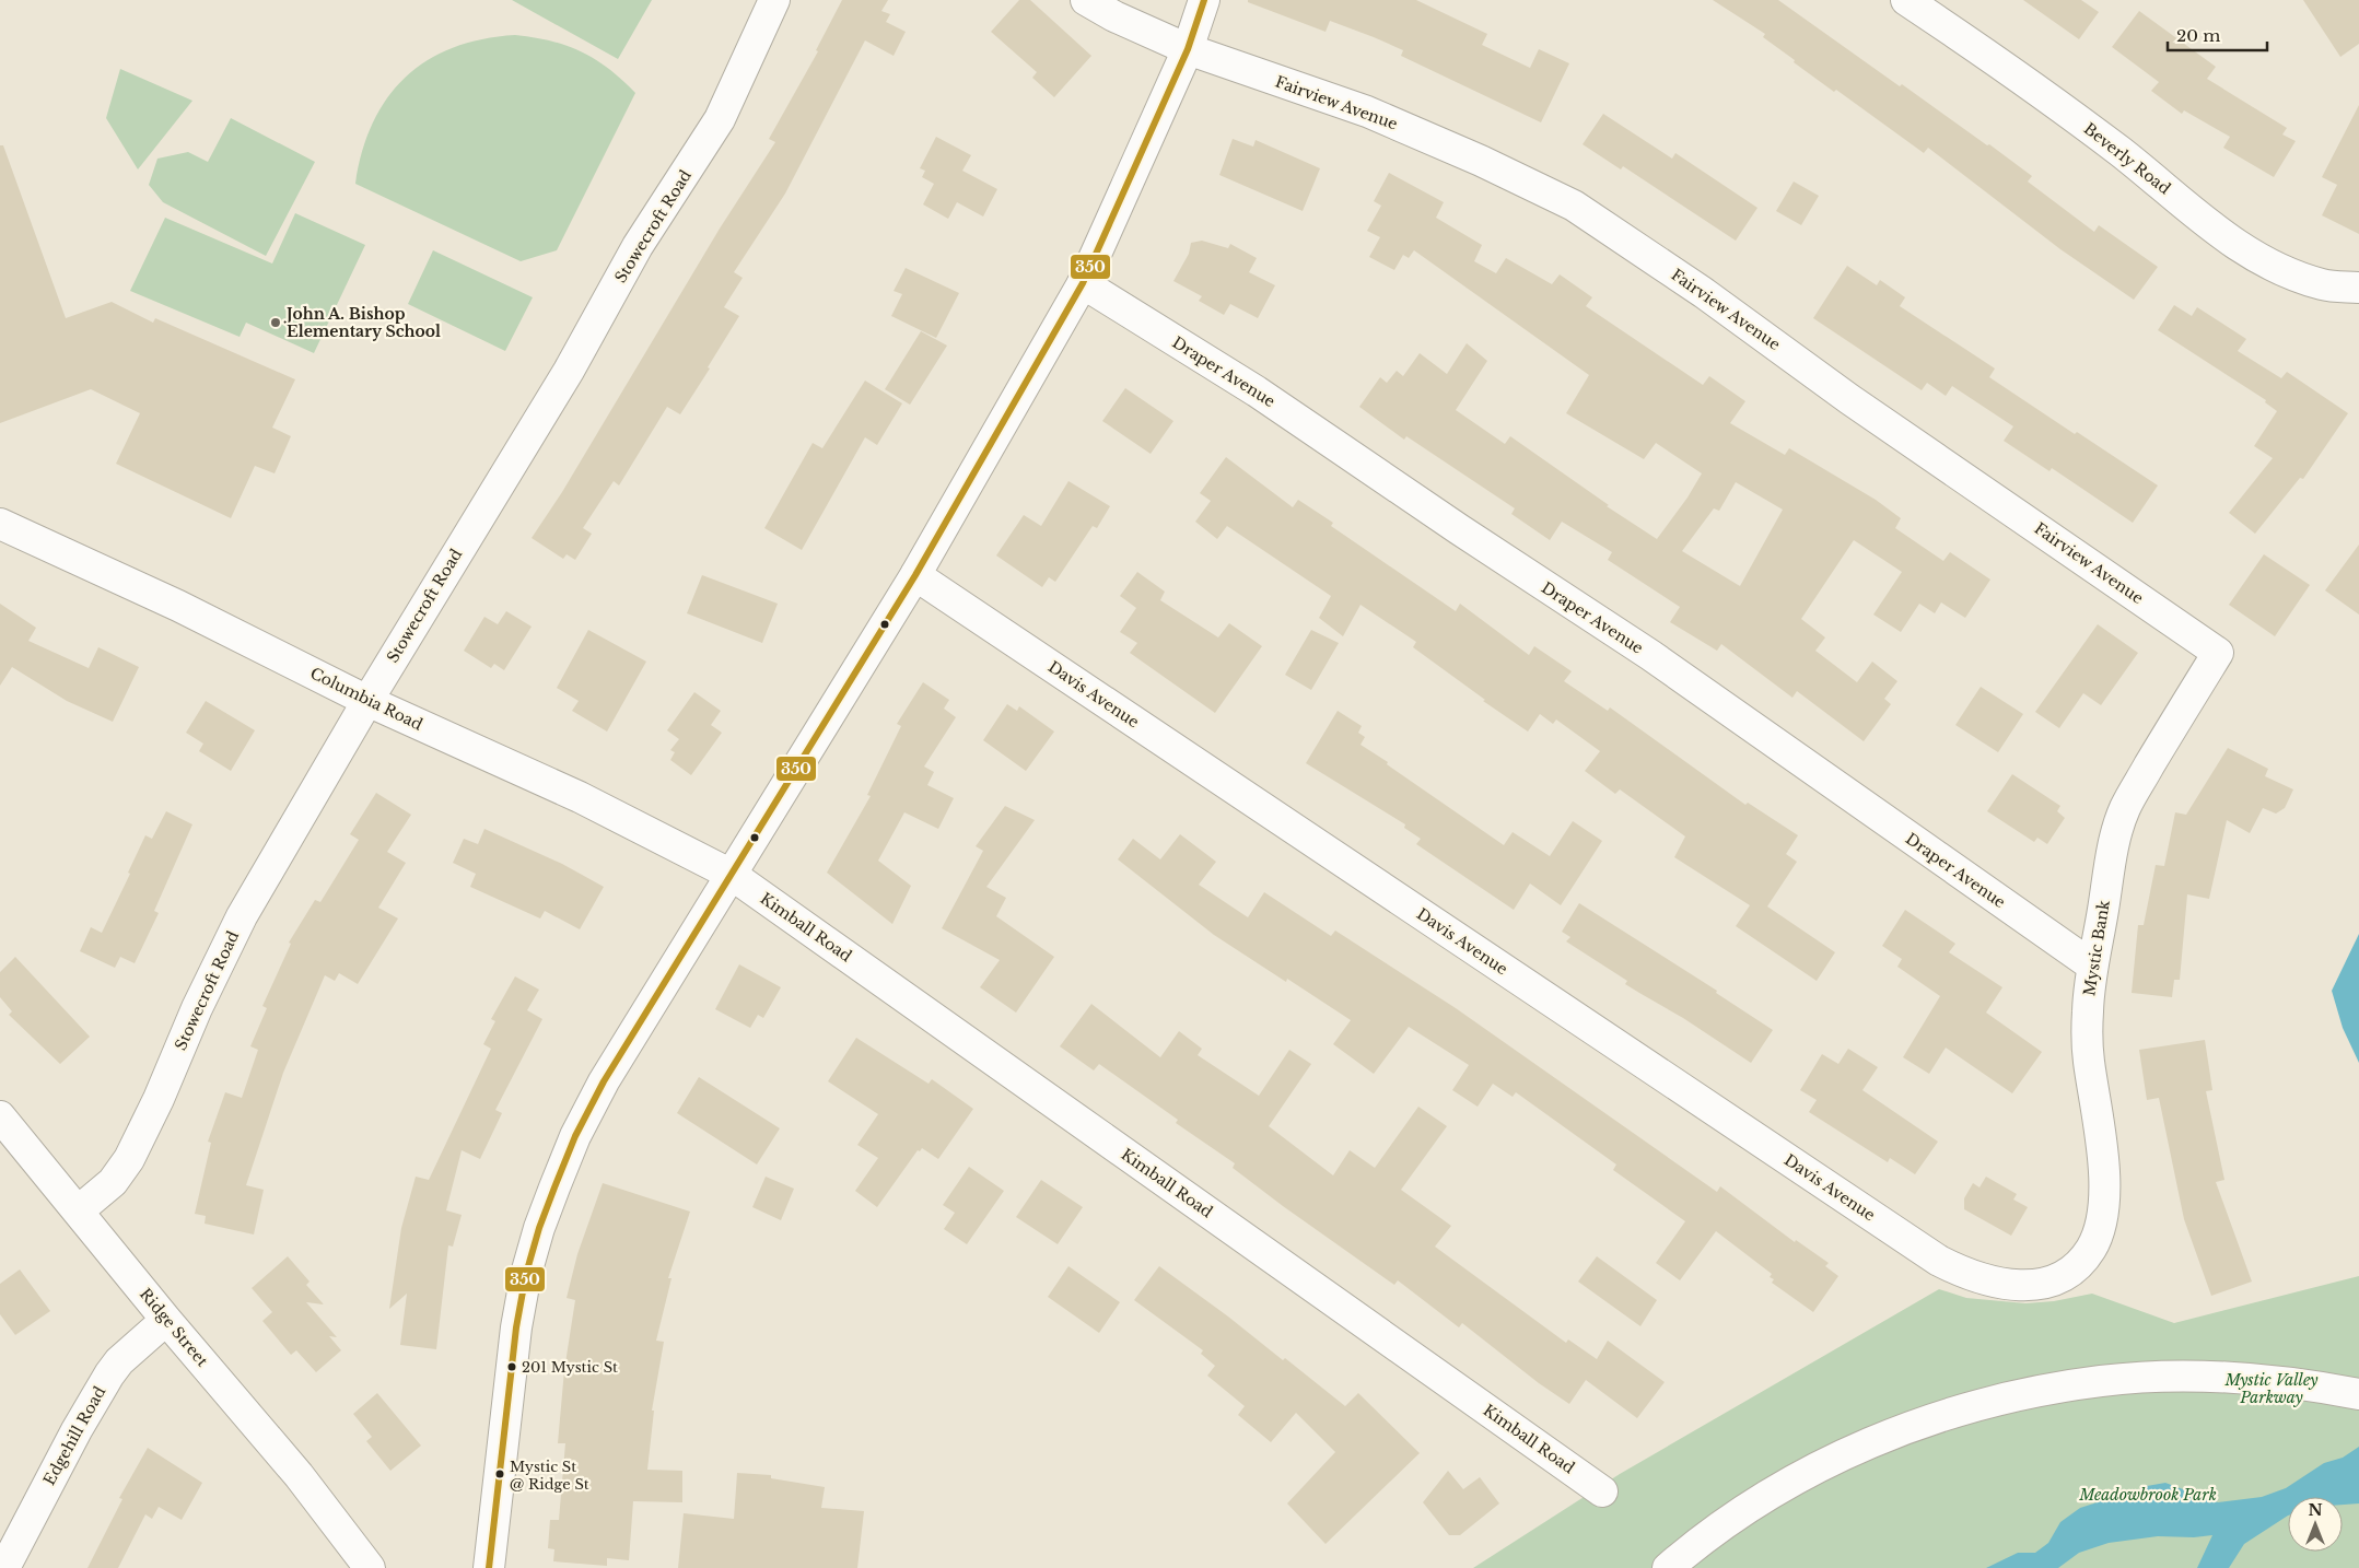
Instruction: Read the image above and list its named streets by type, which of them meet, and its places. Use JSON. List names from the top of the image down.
{
  "streets": {
    "main road": [
      "Fairview Avenue",
      "Beverly Road",
      "Stowecroft Road",
      "Draper Avenue",
      "Davis Avenue",
      "Columbia Road",
      "Kimball Road",
      "Mystic Bank",
      "Ridge Street",
      "Edgehill Road"
    ]
  },
  "crossings": [
    ["Fairview Avenue", "Mystic Bank"],
    ["Stowecroft Road", "Columbia Road"],
    ["Stowecroft Road", "Ridge Street"],
    ["Draper Avenue", "Mystic Bank"],
    ["Davis Avenue", "Mystic Bank"],
    ["Columbia Road", "Kimball Road"],
    ["Ridge Street", "Edgehill Road"]
  ],
  "parks": ["Mystic Valley Parkway", "Meadowbrook Park"],
  "places": ["John A. Bishop Elementary School", "201 Mystic St", "Mystic St @ Ridge St"],
  "lines": ["transit line 350"],
  "scale_bar": "20 m",
  "north": "top"
}
